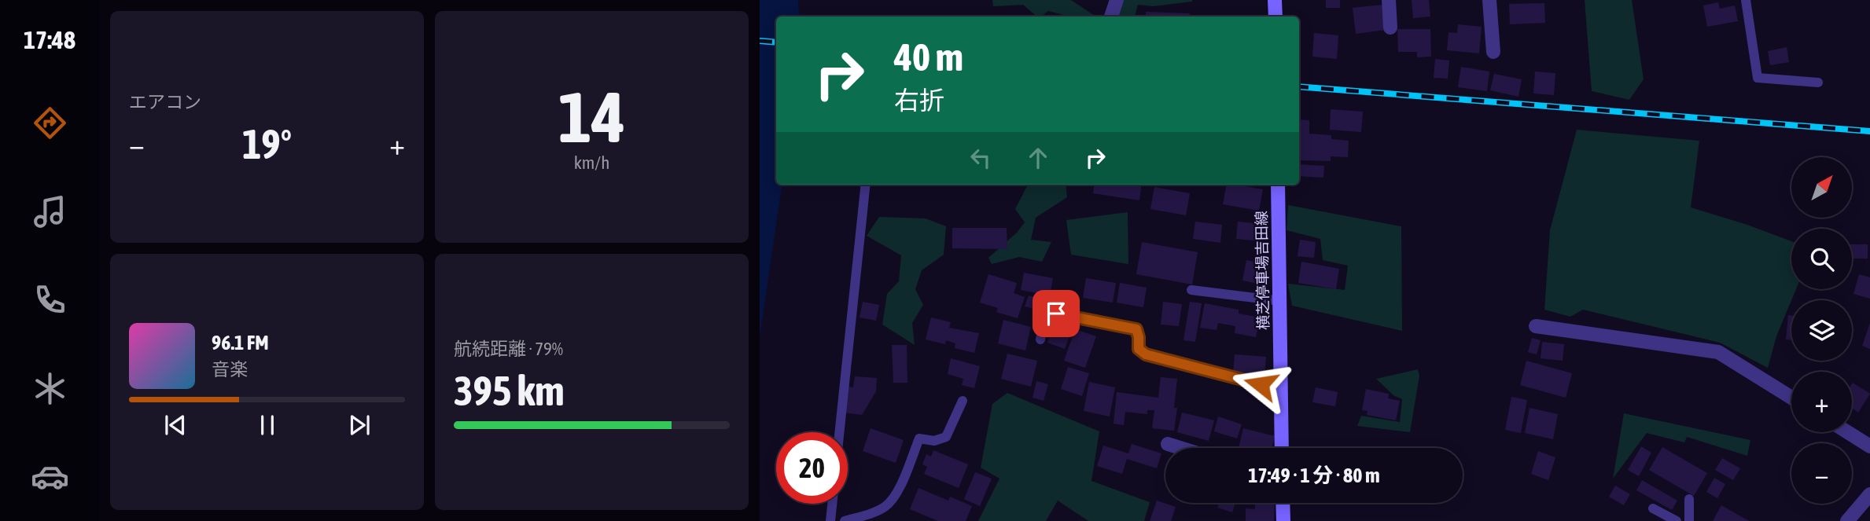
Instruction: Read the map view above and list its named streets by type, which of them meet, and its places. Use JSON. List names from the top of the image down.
{
  "streets": {
    "main road": ["横芝停車場吉田線"]
  },
  "north": "top right",
  "page": {
    "tabs": "17:48",
    "tile": [
      "エアコン",
      ["14", "km/h"],
      ["航続距離 · 79%", "395 km"]
    ],
    "turn": ["40 m", "右折"],
    "heat": ["−", "19°", "+"],
    "map_buttons": ["+", "−"],
    "song": ["96.1 FM", "音楽"],
    "limit": "20",
    "trip": "17:49 · 1 分 · 80 m"
  }
}
